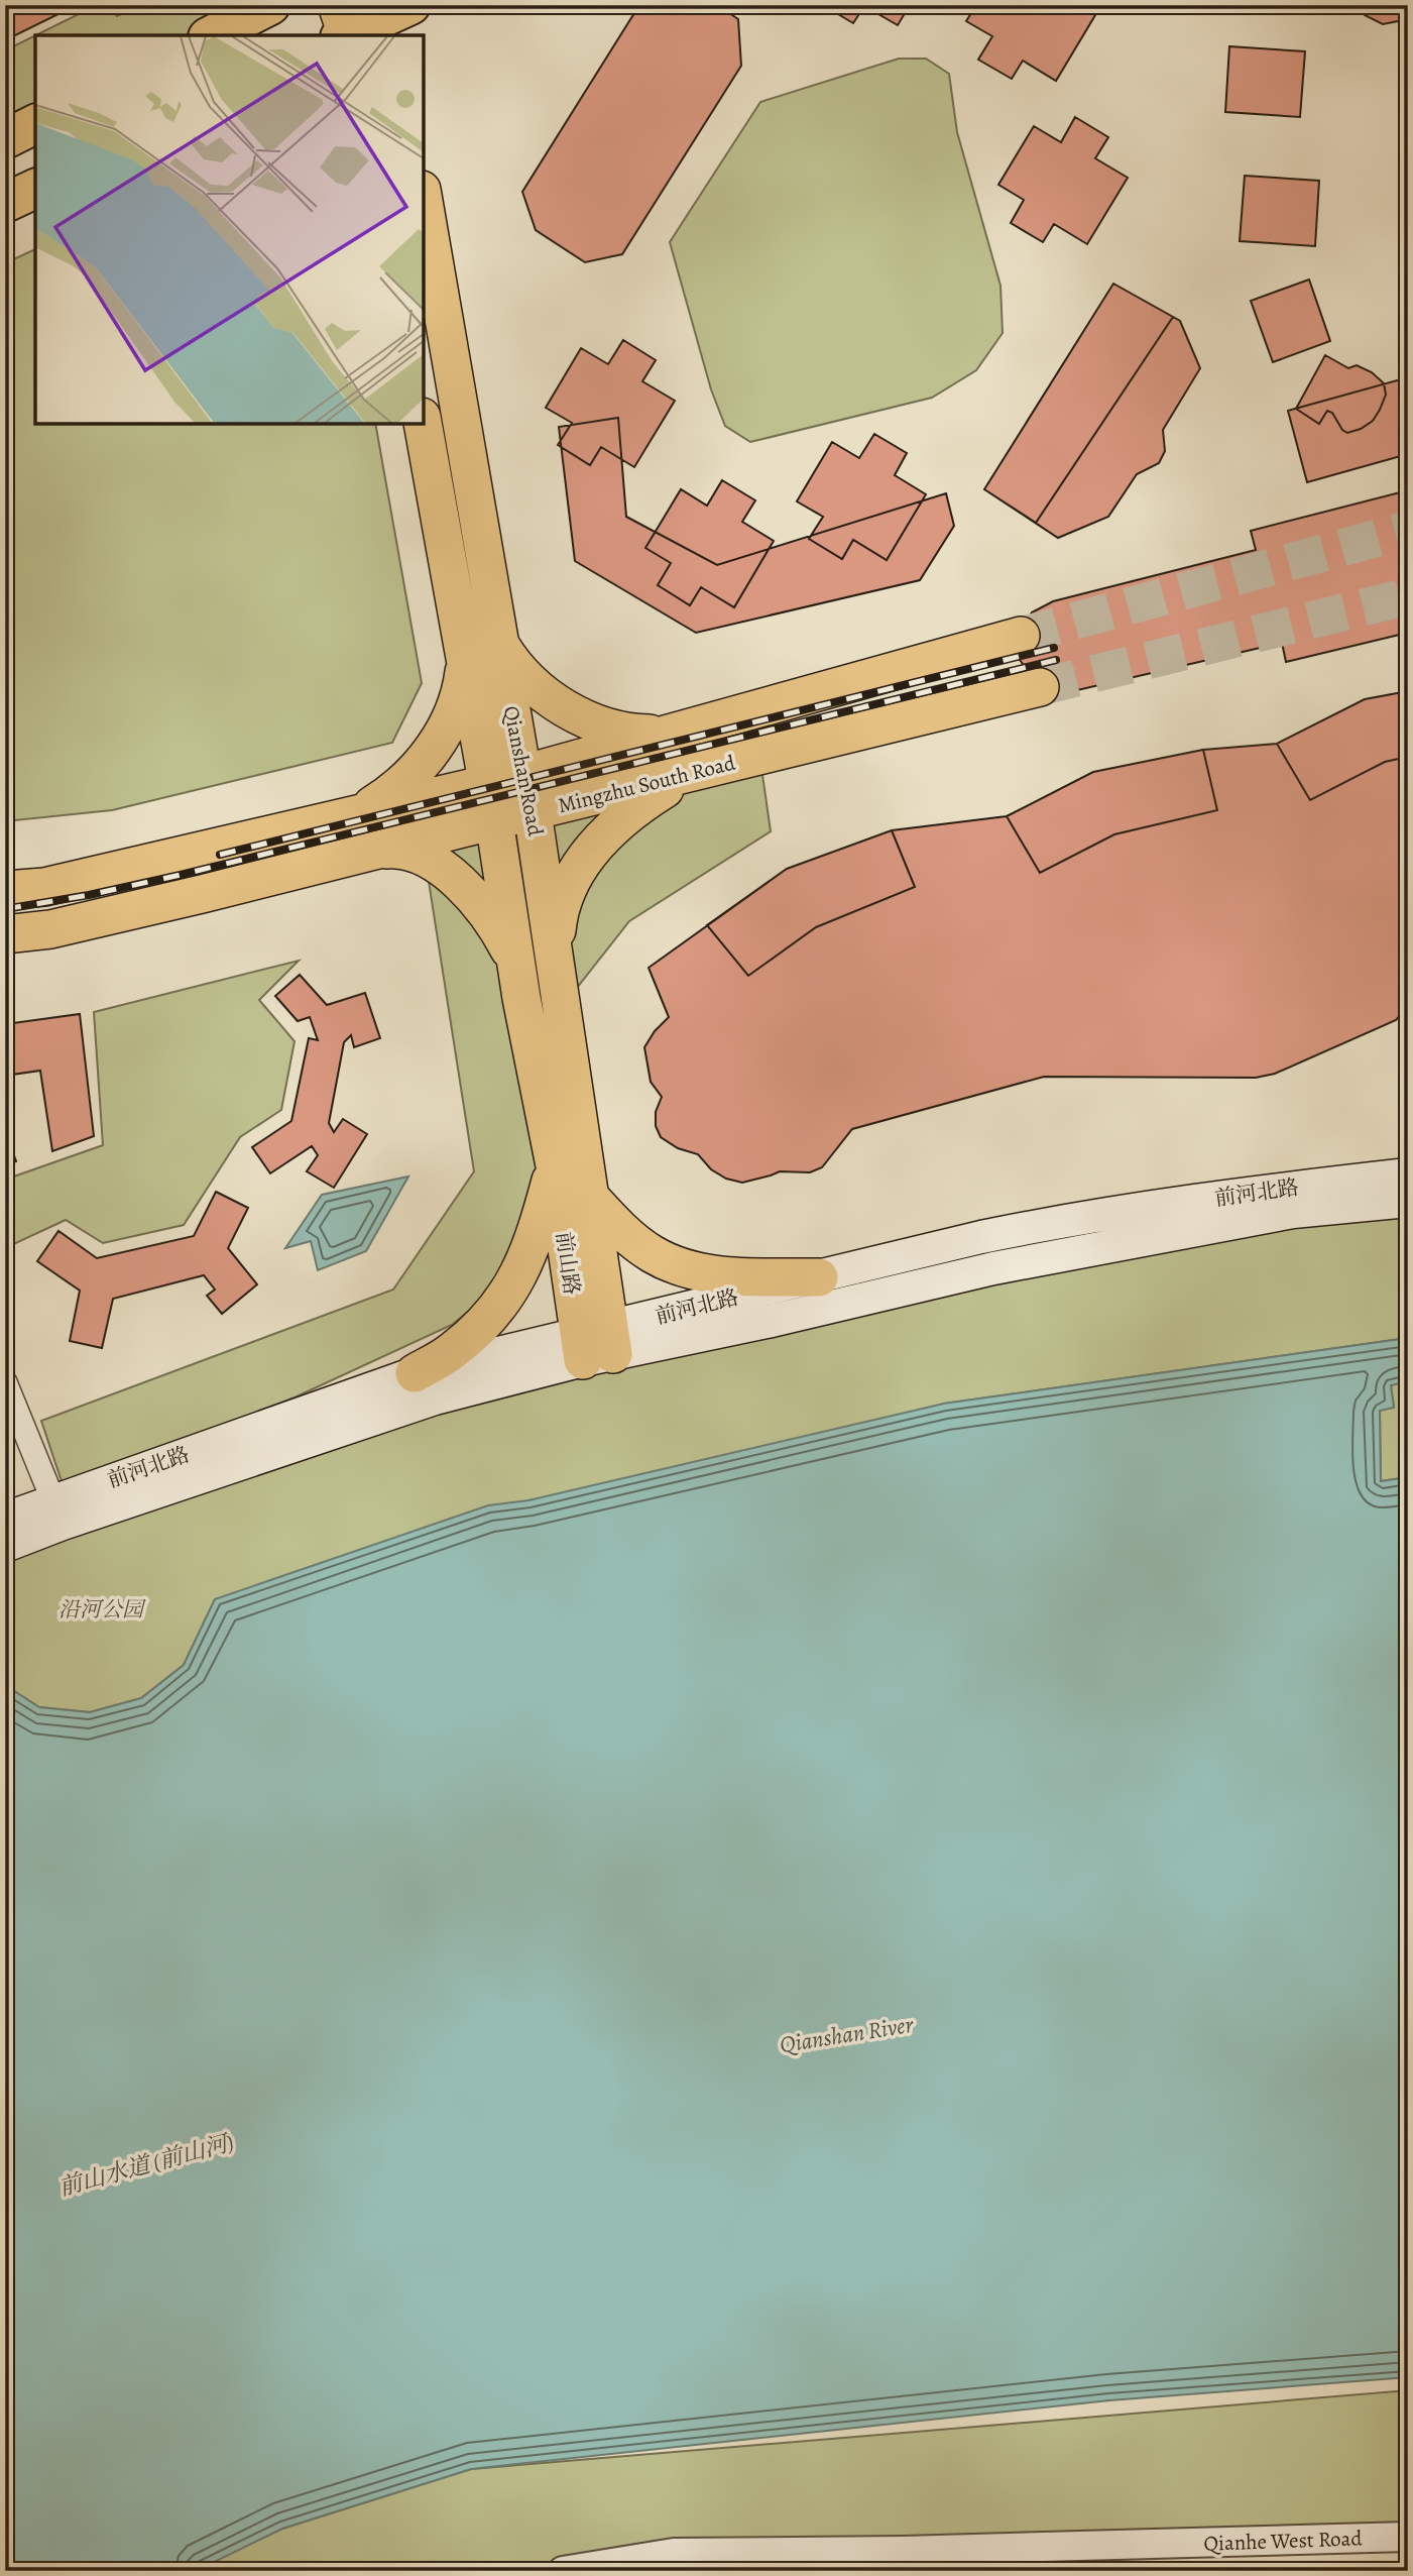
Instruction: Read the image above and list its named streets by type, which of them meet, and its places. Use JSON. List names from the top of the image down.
{
  "streets": {
    "main road": [
      "Qianshan Road",
      "Mingzhu South Road",
      "前河北路",
      "前山路"
    ],
    "street": ["Qianhe West Road"]
  },
  "crossings": [
    ["Qianshan Road", "Mingzhu South Road"],
    ["Qianshan Road", "前河北路"],
    ["Qianshan Road", "前山路"],
    ["前河北路", "前山路"]
  ],
  "water": ["Qianshan River", "前山水道 (前山河)"],
  "parks": ["沿河公园"]
}
